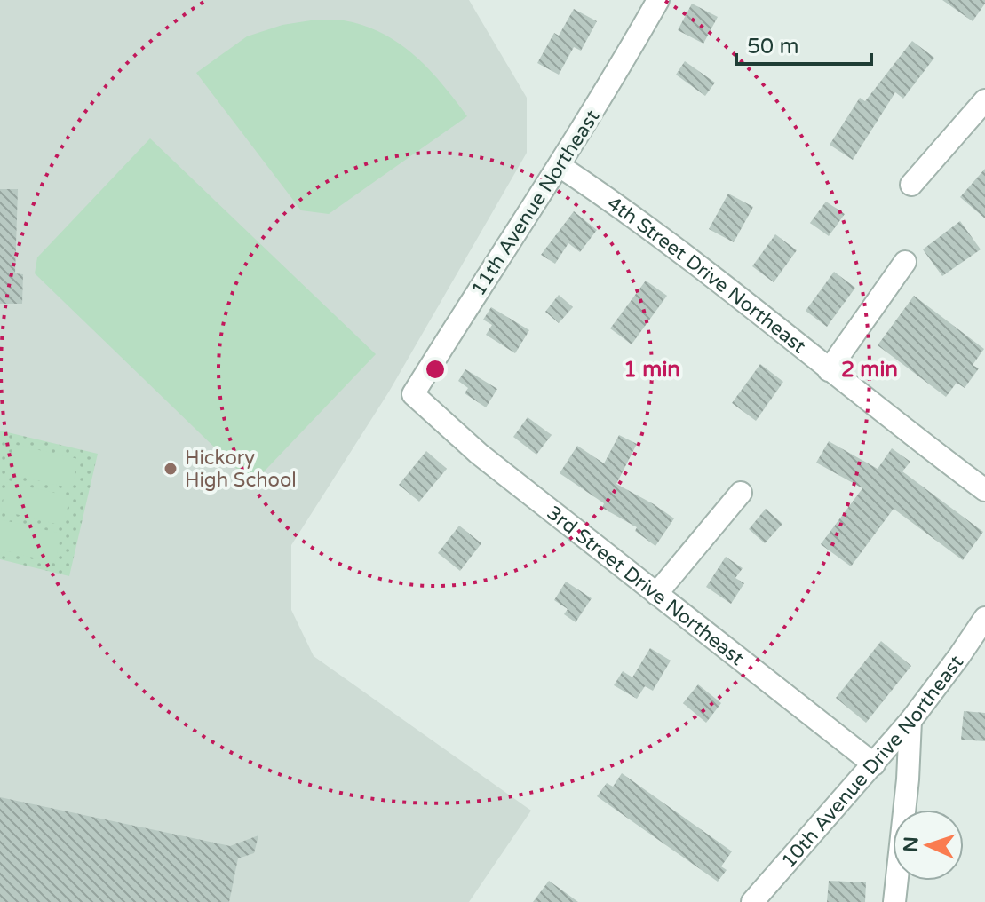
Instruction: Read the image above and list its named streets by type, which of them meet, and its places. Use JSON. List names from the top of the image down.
{
  "streets": {
    "street": [
      "11th Avenue Northeast",
      "4th Street Drive Northeast",
      "3rd Street Drive Northeast",
      "10th Avenue Drive Northeast"
    ]
  },
  "crossings": [
    ["11th Avenue Northeast", "4th Street Drive Northeast"],
    ["11th Avenue Northeast", "3rd Street Drive Northeast"],
    ["3rd Street Drive Northeast", "10th Avenue Drive Northeast"]
  ],
  "places": ["Hickory High School"],
  "scale_bar": "50 m",
  "north": "left",
  "rings": ["1 min", "2 min"]
}
